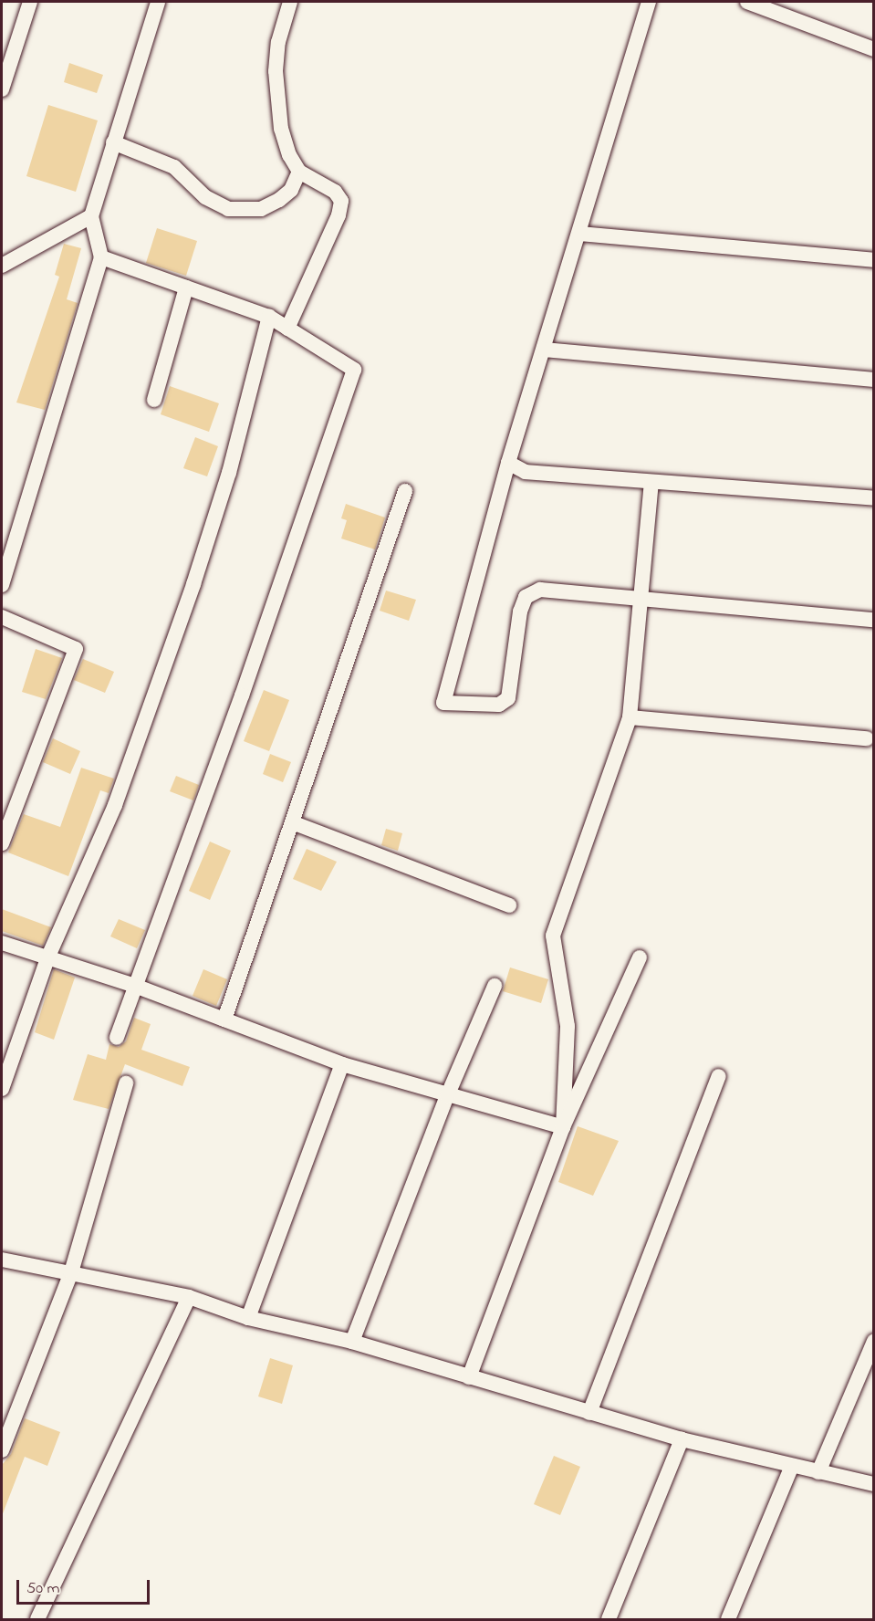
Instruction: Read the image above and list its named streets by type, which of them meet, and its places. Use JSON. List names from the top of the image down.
{
  "scale_bar": "50 m"
}
